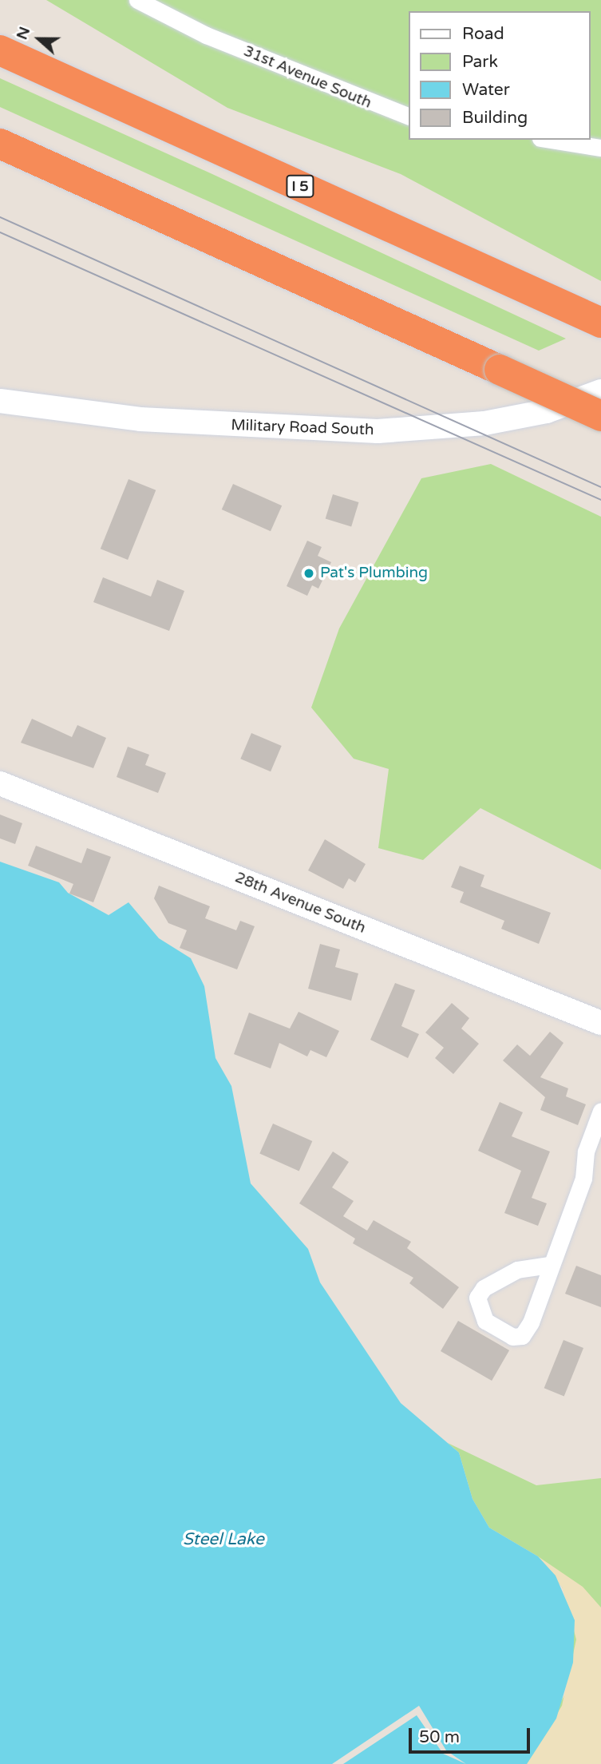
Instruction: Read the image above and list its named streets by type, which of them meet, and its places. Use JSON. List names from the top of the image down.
{
  "streets": {
    "highway": ["I 5"],
    "street": ["31st Avenue South", "Military Road South", "28th Avenue South"]
  },
  "water": ["Steel Lake"],
  "places": ["Pat's Plumbing"],
  "legend": [
    "Road",
    "Park",
    "Water",
    "Building"
  ],
  "scale_bar": "50 m",
  "north": "left"
}
